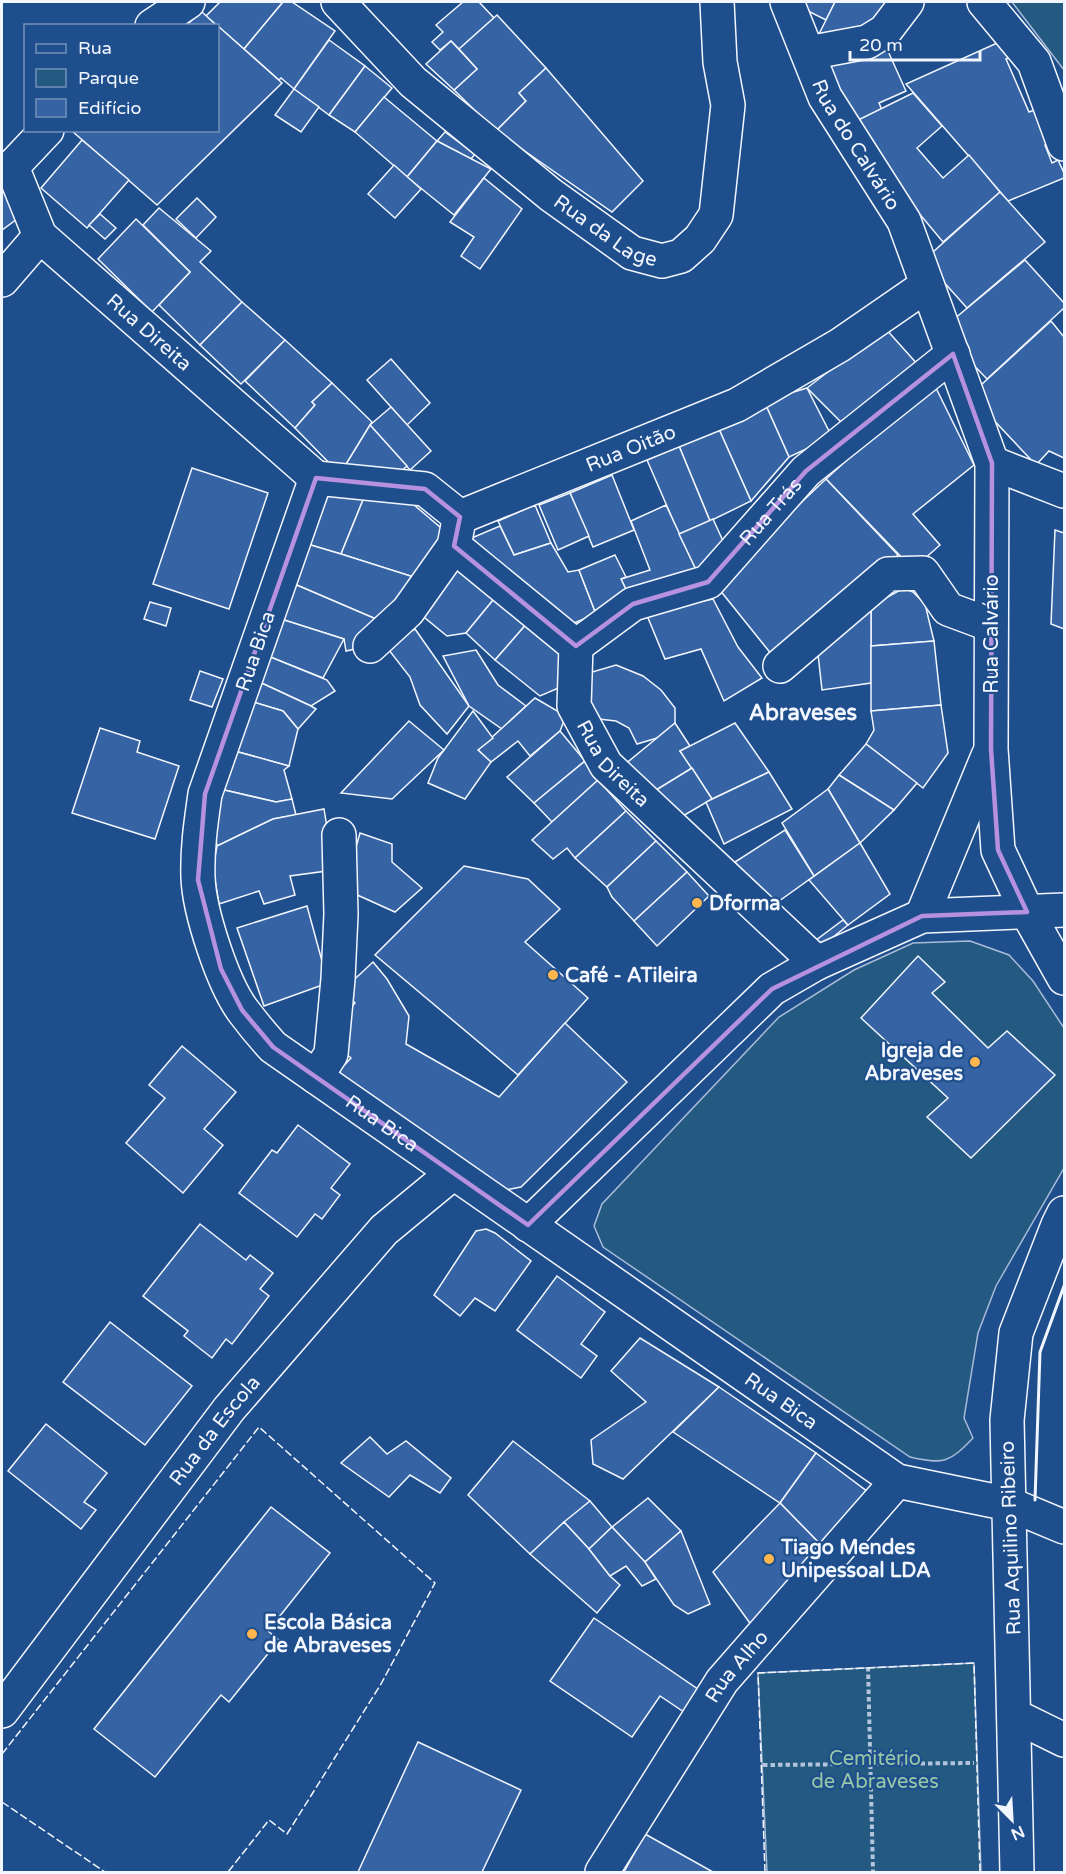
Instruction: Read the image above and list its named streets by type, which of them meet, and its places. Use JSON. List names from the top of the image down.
{
  "streets": {
    "street": [
      "Rua do Calvário",
      "Rua da Lage",
      "Rua Direita",
      "Rua Oitão",
      "Rua Trás",
      "Rua Calvário",
      "Rua Bica",
      "Rua da Escola",
      "Rua Aquilino Ribeiro",
      "Rua Alho"
    ]
  },
  "crossings": [
    ["Rua do Calvário", "Rua Oitão"],
    ["Rua do Calvário", "Rua Calvário"],
    ["Rua Direita", "Rua Trás"],
    ["Rua Direita", "Rua Bica"],
    ["Rua Oitão", "Rua Calvário"],
    ["Rua Trás", "Rua Calvário"],
    ["Rua Bica", "Rua da Escola"],
    ["Rua Bica", "Rua Aquilino Ribeiro"],
    ["Rua Bica", "Rua Alho"]
  ],
  "districts": ["Abraveses"],
  "parks": ["Cemitério de Abraveses"],
  "places": [
    "Dforma",
    "Café - ATileira",
    "Igreja de Abraveses",
    "Tiago Mendes Unipessoal LDA",
    "Escola Básica de Abraveses"
  ],
  "legend": ["Rua", "Parque", "Edifício"],
  "scale_bar": "20 m",
  "north": "bottom right"
}
